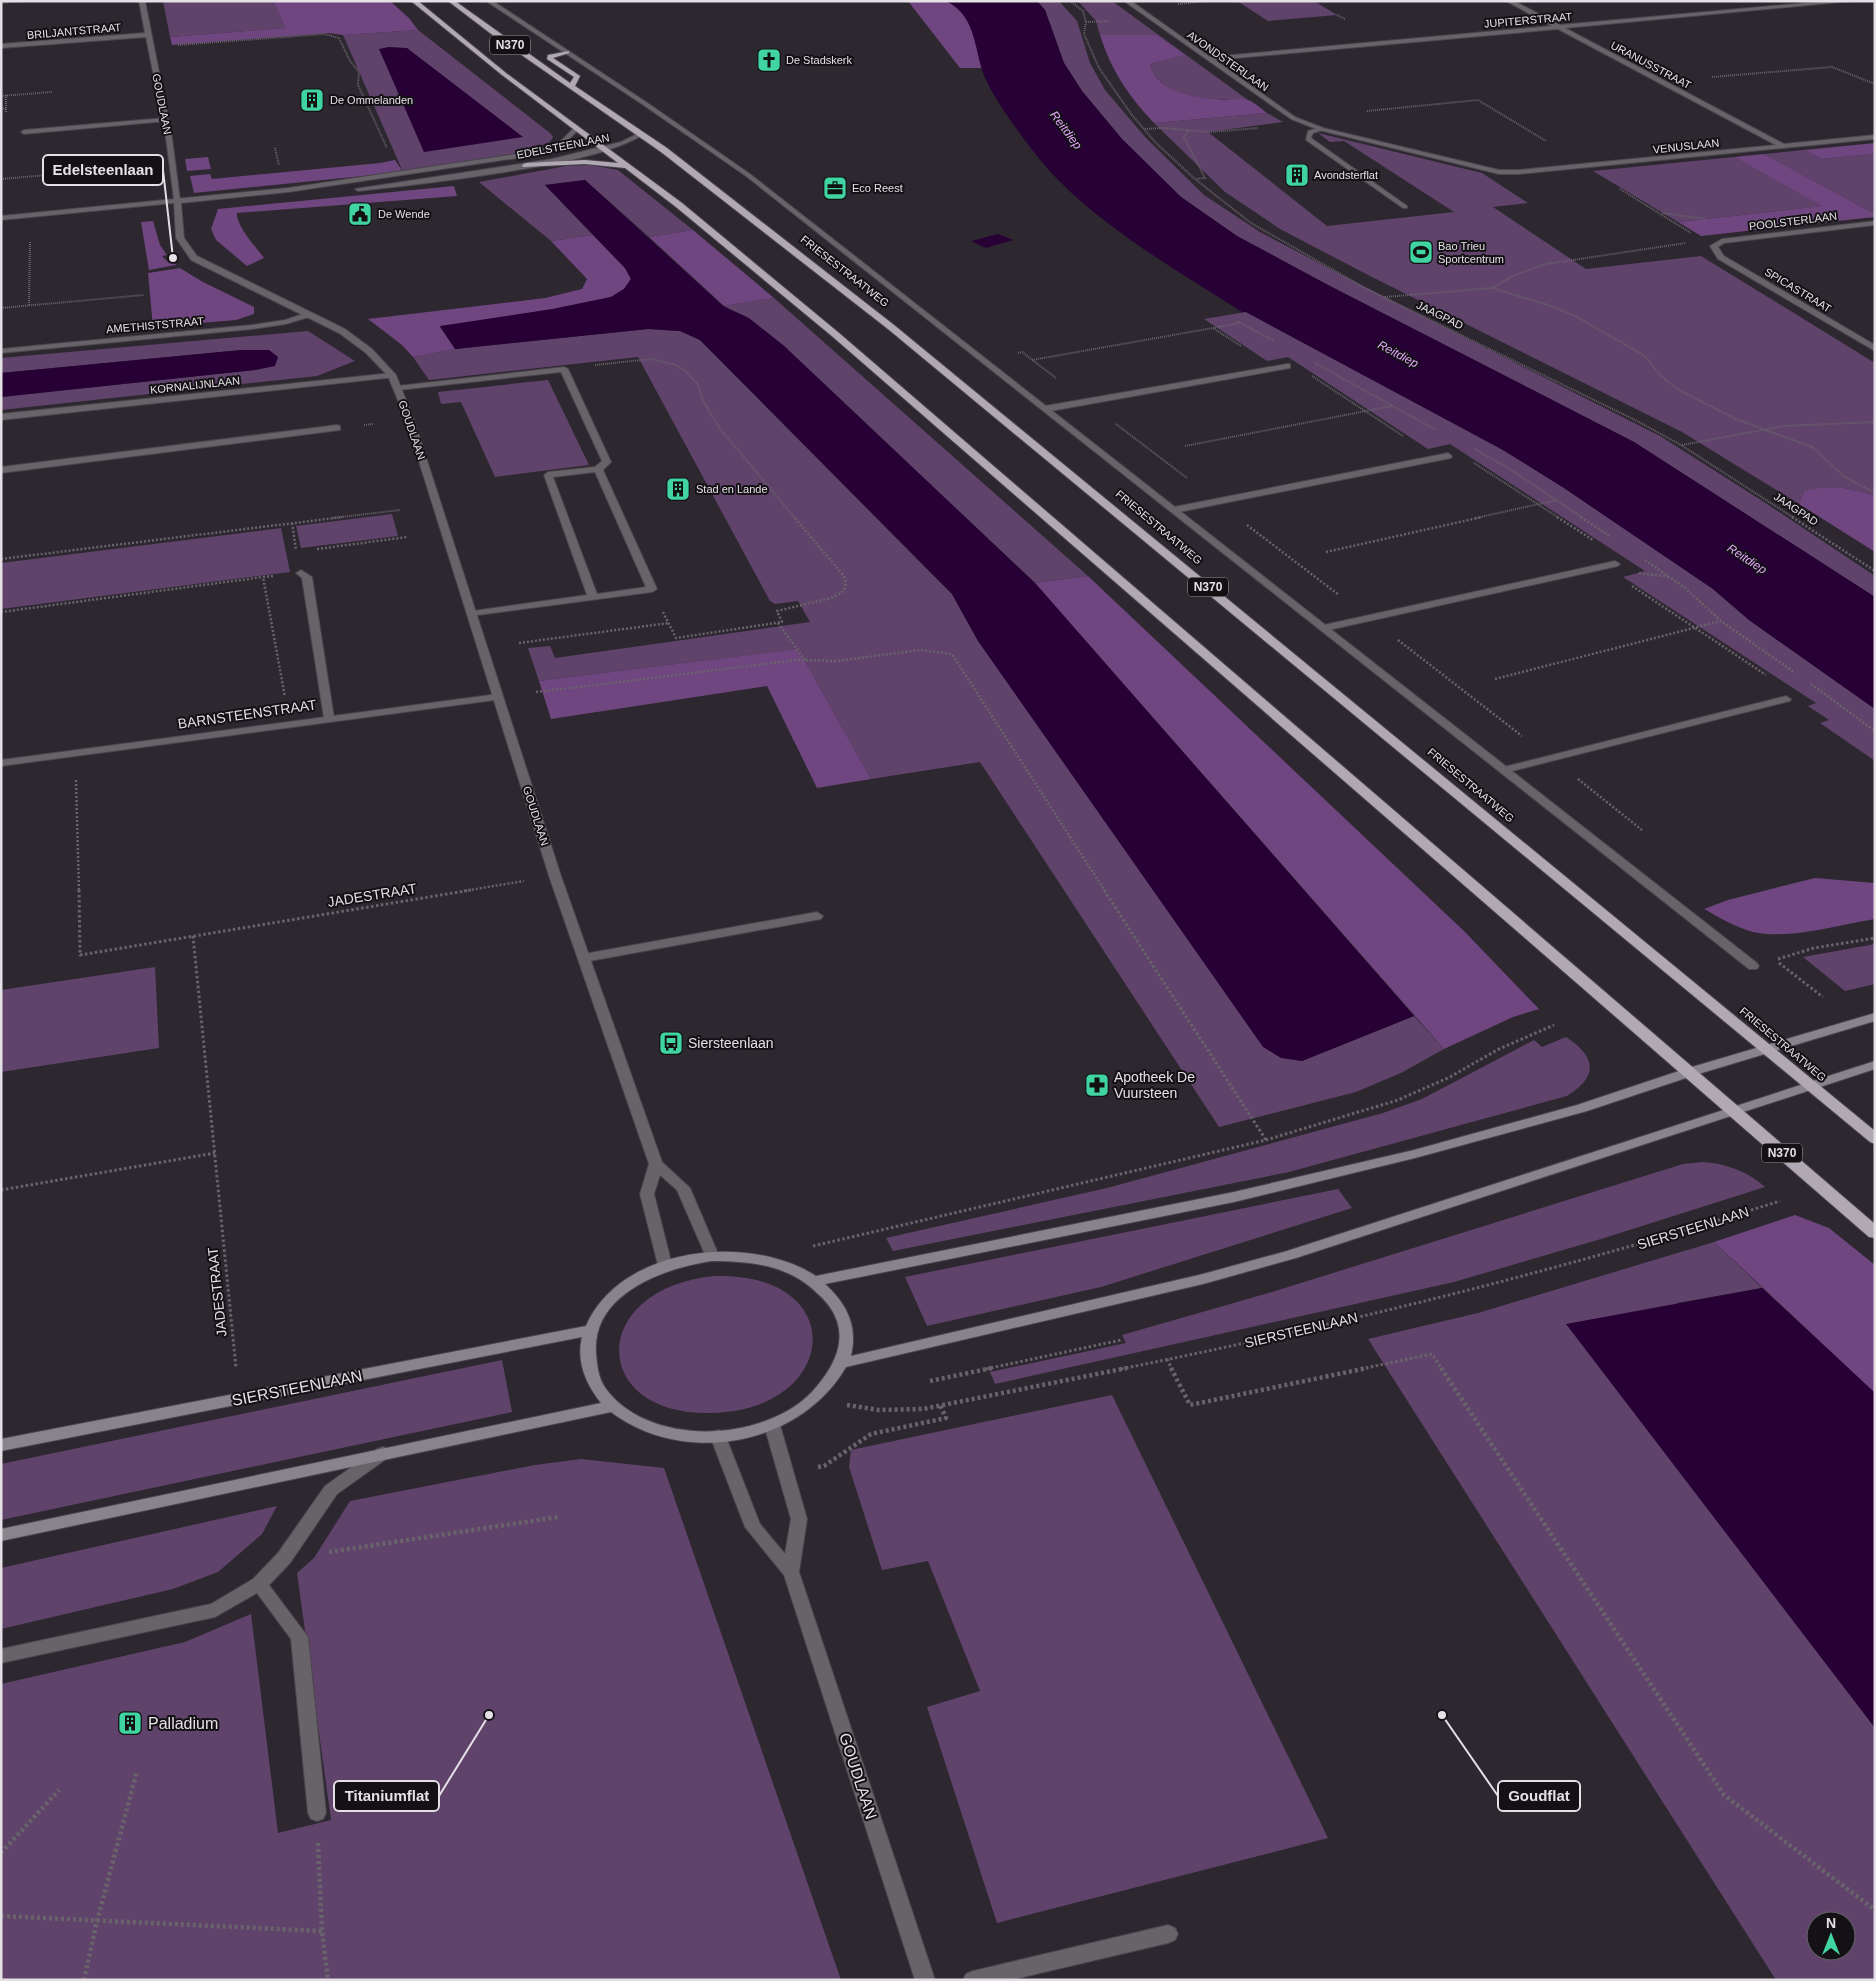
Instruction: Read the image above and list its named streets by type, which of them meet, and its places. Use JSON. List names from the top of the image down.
{
  "streets": {
    "highway": ["N370", "FRIESESTRAATWEG"],
    "main road": ["SIERSTEENLAAN"],
    "street": [
      "JUPITERSTRAAT",
      "BRILJANTSTRAAT",
      "AVONDSTERLAAN",
      "URANUSSTRAAT",
      "GOUDLAAN",
      "EDELSTEENLAAN",
      "VENUSLAAN",
      "POOLSTERLAAN",
      "SPICASTRAAT",
      "AMETHISTSTRAAT",
      "KORNALIJNLAAN",
      "BARNSTEENSTRAAT"
    ],
    "path": ["JAAGPAD", "JADESTRAAT"]
  },
  "crossings": [
    ["JUPITERSTRAAT", "AVONDSTERLAAN"],
    ["JUPITERSTRAAT", "URANUSSTRAAT"],
    ["BRILJANTSTRAAT", "GOUDLAAN"],
    ["N370", "EDELSTEENLAAN"],
    ["AVONDSTERLAAN", "VENUSLAAN"],
    ["URANUSSTRAAT", "VENUSLAAN"],
    ["GOUDLAAN", "EDELSTEENLAAN"],
    ["GOUDLAAN", "AMETHISTSTRAAT"],
    ["GOUDLAAN", "KORNALIJNLAAN"],
    ["GOUDLAAN", "BARNSTEENSTRAAT"],
    ["GOUDLAAN", "JADESTRAAT"],
    ["EDELSTEENLAAN", "FRIESESTRAATWEG"],
    ["POOLSTERLAAN", "SPICASTRAAT"],
    ["BARNSTEENSTRAAT", "JADESTRAAT"],
    ["JADESTRAAT", "SIERSTEENLAAN"]
  ],
  "water": ["Reitdiep"],
  "places": {
    "church": ["De Stadskerk"],
    "building": [
      "De Ommelanden",
      "Avondsterflat",
      "Stad en Lande",
      "Palladium"
    ],
    "office": ["Eco Reest"],
    "public building": ["De Wende"],
    "sports": ["Bao Trieu Sportcentrum"],
    "other": ["Edelsteenlaan", "Titaniumflat", "Goudflat"],
    "bus stop": ["Siersteenlaan"],
    "pharmacy": ["Apotheek De Vuursteen"]
  },
  "north": "top"
}
